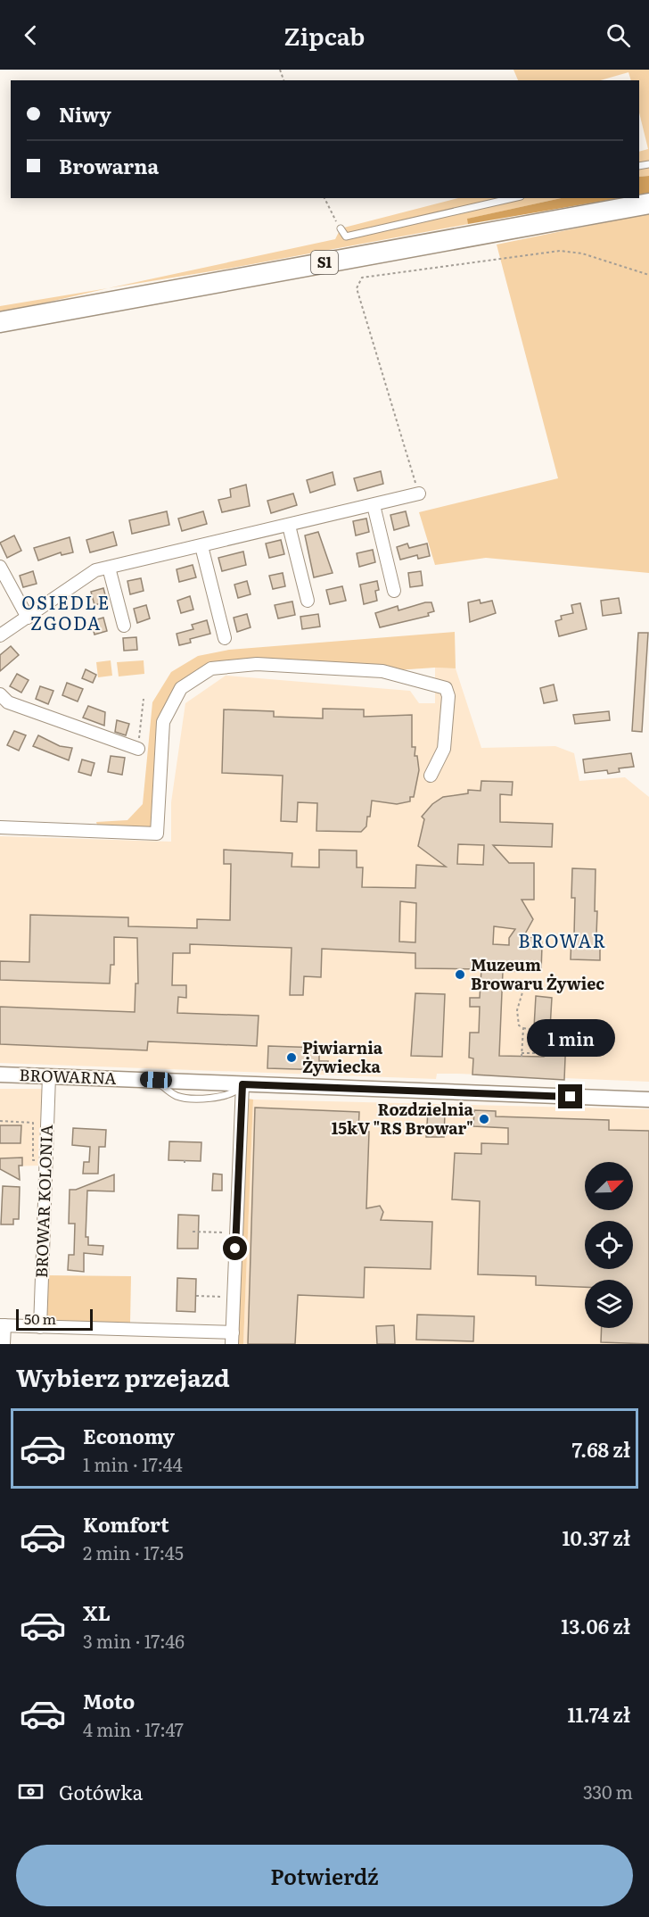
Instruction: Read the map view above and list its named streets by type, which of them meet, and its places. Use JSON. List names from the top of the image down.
{
  "streets": {
    "highway": ["S1"],
    "street": ["BROWARNA", "BROWAR KOLONIA"]
  },
  "crossings": [
    ["BROWARNA", "BROWAR KOLONIA"]
  ],
  "districts": ["OSIEDLE ZGODA", "BROWAR"],
  "places": ["Muzeum Browaru Żywiec", "Piwiarnia Żywiecka", "Rozdzielnia 15kV \"RS Browar\""],
  "scale_bar": "50 m",
  "north": "top right",
  "page": {
    "header": "Zipcab",
    "banner": ["Niwy", "Browarna"],
    "bubble": "1 min",
    "scale": "50 m",
    "heading": "Wybierz przejazd",
    "list": [
      {
        "name": "Economy",
        "note": "1 min · 17:44",
        "value": "7.68 zł"
      },
      {
        "name": "Komfort",
        "note": "2 min · 17:45",
        "value": "10.37 zł"
      },
      {
        "name": "XL",
        "note": "3 min · 17:46",
        "value": "13.06 zł"
      },
      {
        "name": "Moto",
        "note": "4 min · 17:47",
        "value": "11.74 zł"
      }
    ],
    "pay": ["Gotówka", "330 m"],
    "buttons": "Potwierdź"
  }
}
